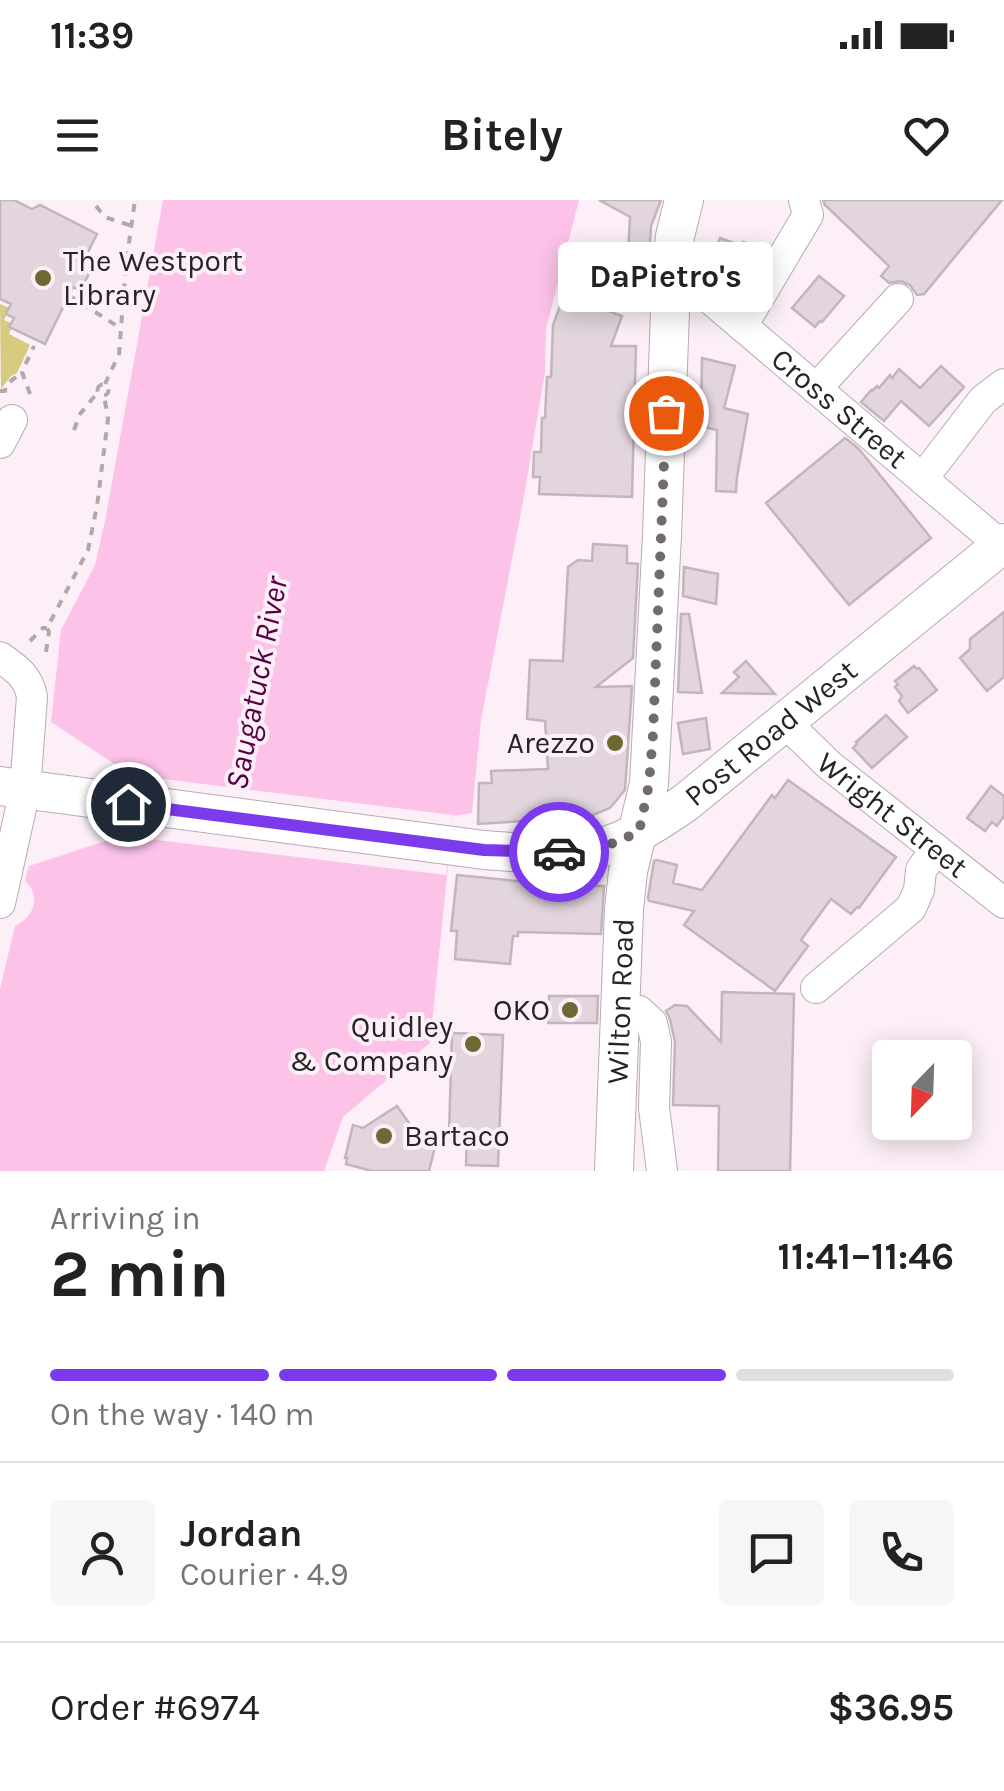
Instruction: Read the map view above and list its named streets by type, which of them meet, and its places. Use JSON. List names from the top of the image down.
{
  "streets": {
    "main road": ["Post Road West", "Wilton Road"],
    "street": ["Cross Street", "Wright Street"]
  },
  "crossings": [
    ["Cross Street", "Post Road West"],
    ["Cross Street", "Wilton Road"],
    ["Post Road West", "Wright Street"],
    ["Post Road West", "Wilton Road"]
  ],
  "water": ["Saugatuck River"],
  "places": [
    "The Westport Library",
    "DaPietro's",
    "Arezzo",
    "OKO",
    "Quidley & Company",
    "Bartaco"
  ],
  "north": "bottom left",
  "page": {
    "status": "11:39",
    "header": "Bitely",
    "bubble": "DaPietro's",
    "heading": ["2 min", "Arriving in", "11:41–11:46"],
    "panel": [
      "Jordan",
      "Courier · 4.9",
      "Order #6974",
      "$36.95"
    ],
    "bar": "On the way · 140 m"
  }
}
